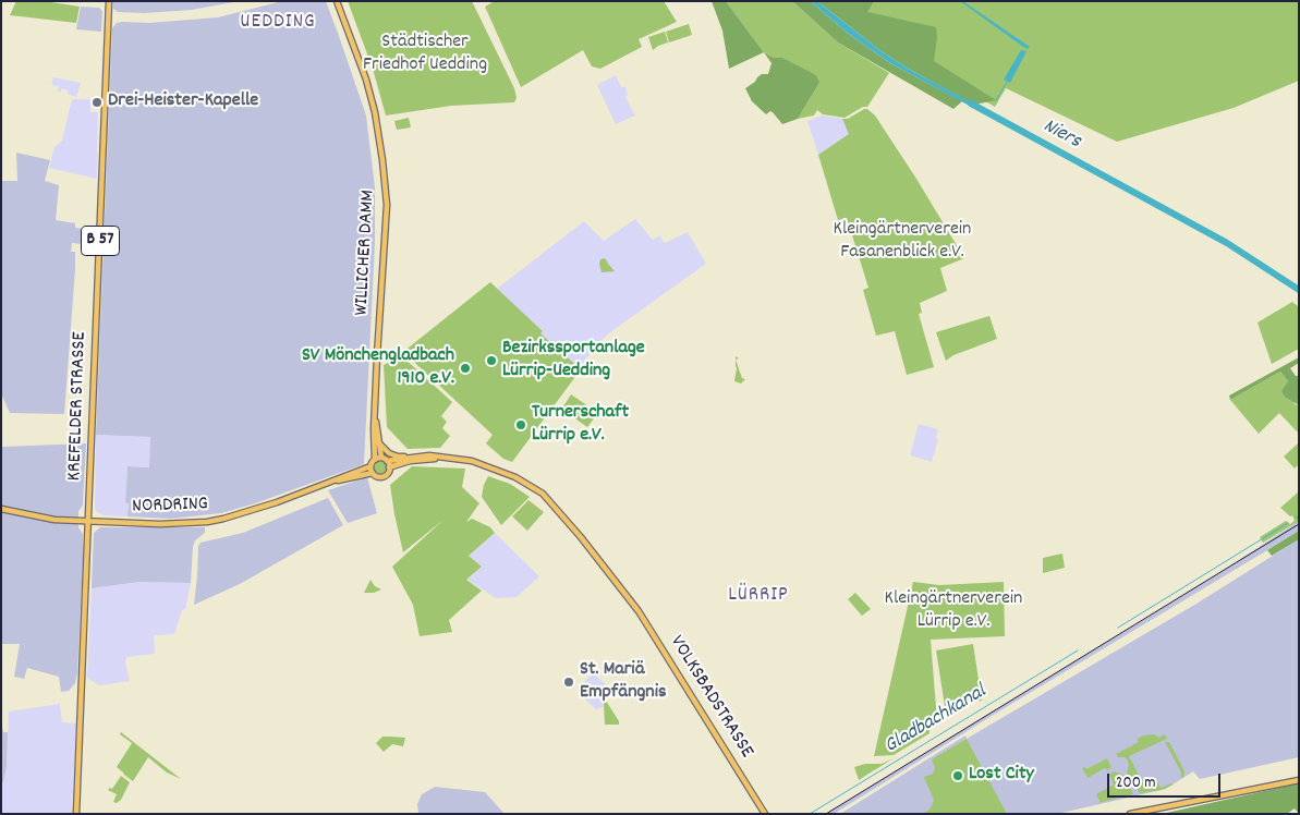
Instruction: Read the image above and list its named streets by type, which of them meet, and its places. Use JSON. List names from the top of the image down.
{
  "streets": {
    "main road": [
      "B 57",
      "WILLICHER DAMM",
      "KREFELDER STRASSE",
      "NORDRING",
      "VOLKSBADSTRASSE"
    ]
  },
  "crossings": [
    ["WILLICHER DAMM", "NORDRING"],
    ["KREFELDER STRASSE", "NORDRING"]
  ],
  "districts": ["UEDDING", "LÜRRIP"],
  "water": ["Niers", "Gladbachkanal"],
  "parks": ["Städtischer Friedhof Uedding", "Kleingärtnerverein Fasanenblick e.V.", "Kleingärtnerverein Lürrip e.V."],
  "places": [
    "Drei-Heister-Kapelle",
    "Bezirkssportanlage Lürrip-Uedding",
    "SV Mönchengladbach 1910 e.V.",
    "Turnerschaft Lürrip e.V.",
    "St. Mariä Empfängnis",
    "Lost City"
  ],
  "scale_bar": "200 m"
}
